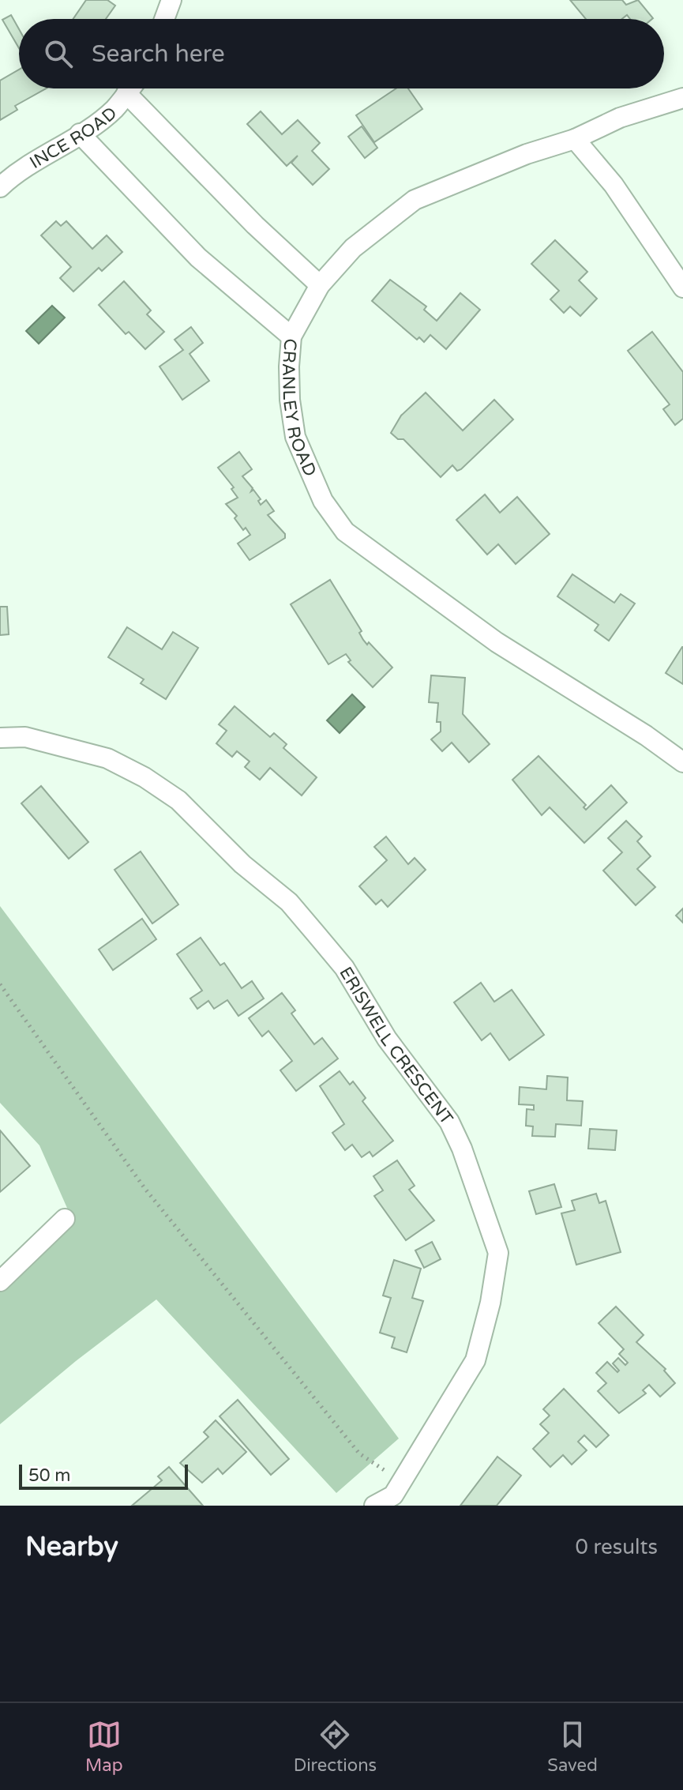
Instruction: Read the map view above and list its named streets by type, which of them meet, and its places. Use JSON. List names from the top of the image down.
{
  "streets": {
    "street": ["INCE ROAD", "CRANLEY ROAD", "ERISWELL CRESCENT"]
  },
  "scale_bar": "50 m",
  "page": {
    "search": "Search here",
    "scale": "50 m",
    "heading": ["Nearby", "0 results"],
    "nav": ["Map", "Directions", "Saved"]
  }
}
